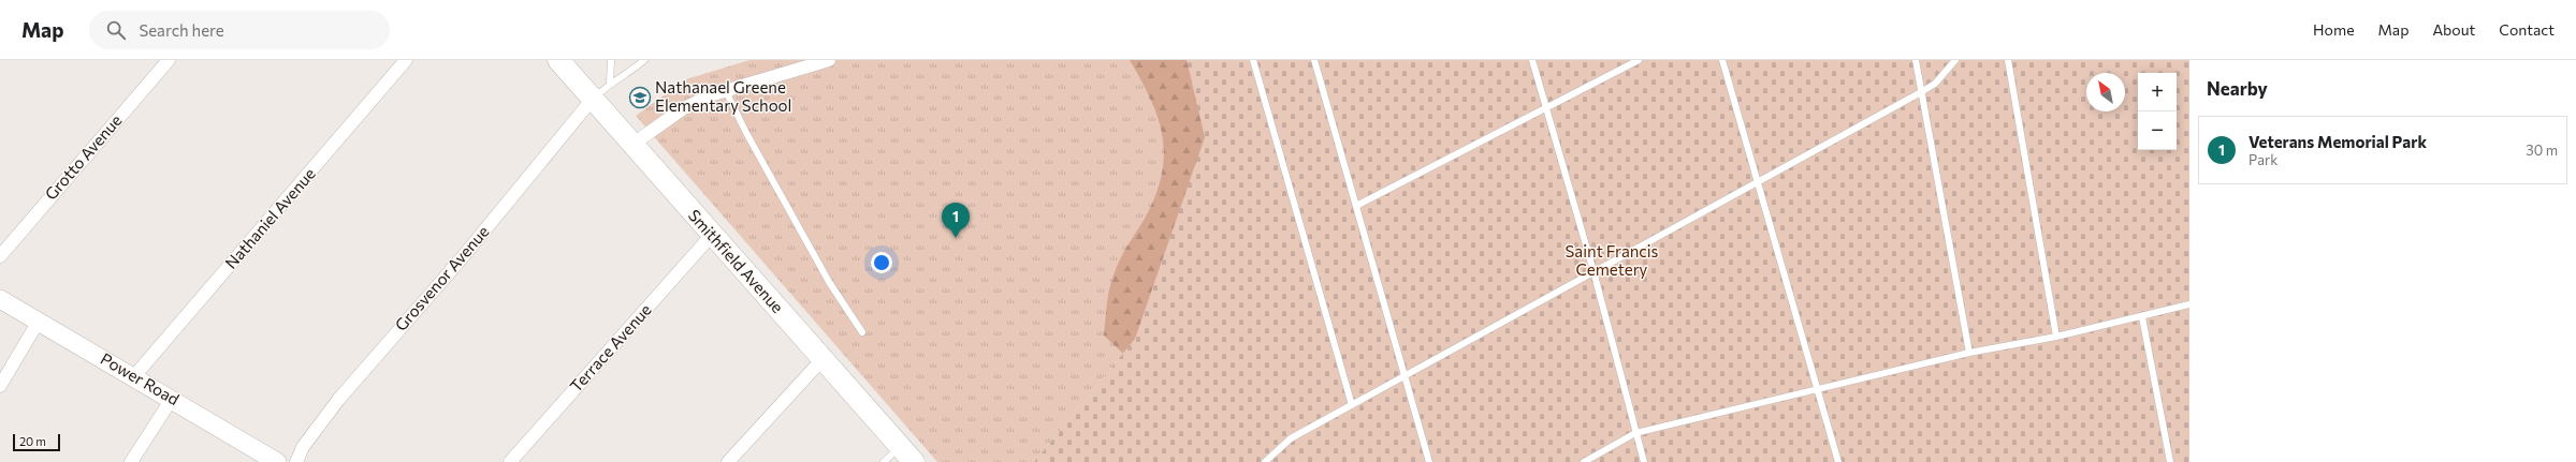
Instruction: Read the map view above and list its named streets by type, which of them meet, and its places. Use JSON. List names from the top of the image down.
{
  "streets": {
    "main road": ["Smithfield Avenue", "Power Road"],
    "street": [
      "Grotto Avenue",
      "Nathaniel Avenue",
      "Grosvenor Avenue",
      "Terrace Avenue"
    ]
  },
  "crossings": [
    ["Nathaniel Avenue", "Power Road"],
    ["Smithfield Avenue", "Grosvenor Avenue"],
    ["Smithfield Avenue", "Terrace Avenue"]
  ],
  "parks": ["Saint Francis Cemetery"],
  "places": {
    "school or university": ["Nathanael Greene Elementary School"]
  },
  "scale_bar": "20 m",
  "north": "top left",
  "page": {
    "header": "Map",
    "search": "Search here",
    "nav": [
      "Home",
      "Map",
      "About",
      "Contact"
    ],
    "heading": "Nearby",
    "map_buttons": ["+", "−"],
    "list": [
      {
        "mark": "1",
        "name": "Veterans Memorial Park",
        "note": "Park",
        "value": "30 m"
      }
    ],
    "pins": "1",
    "scale": "20 m"
  }
}
